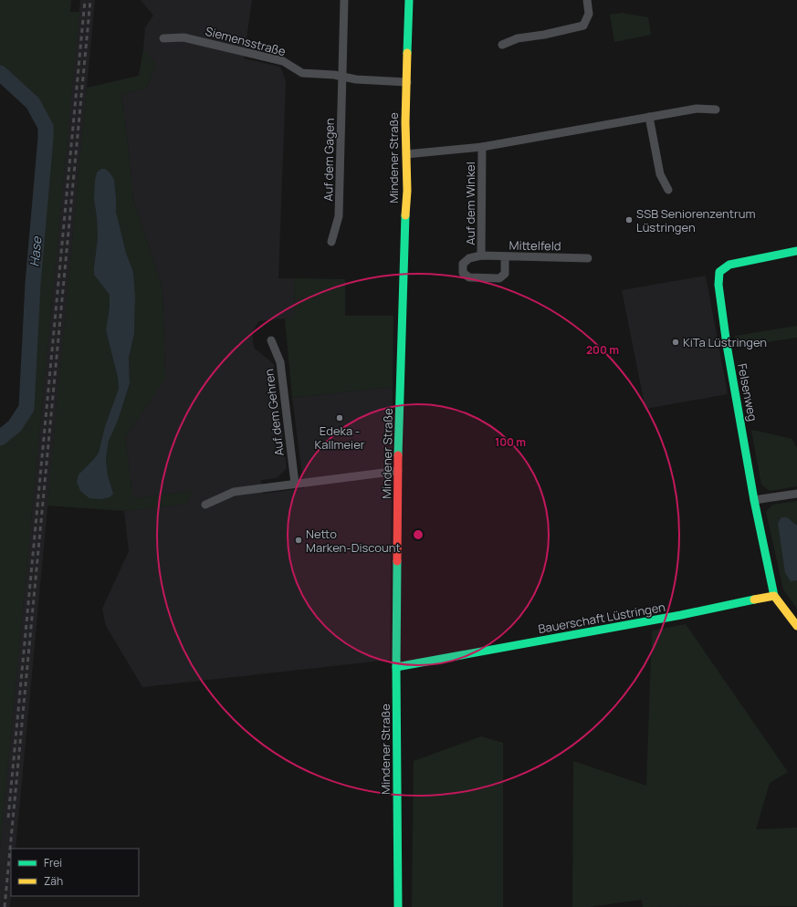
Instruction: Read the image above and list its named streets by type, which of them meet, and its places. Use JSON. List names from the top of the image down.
{
  "streets": {
    "main road": ["Mindener Straße", "Felsenweg", "Bauerschaft Lüstringen"],
    "street": [
      "Siemensstraße",
      "Auf dem Gagen",
      "Auf dem Winkel",
      "Mittelfeld",
      "Auf dem Gehren"
    ]
  },
  "crossings": [
    ["Siemensstraße", "Mindener Straße"],
    ["Siemensstraße", "Auf dem Gagen"],
    ["Mindener Straße", "Auf dem Winkel"],
    ["Mindener Straße", "Bauerschaft Lüstringen"],
    ["Auf dem Winkel", "Mittelfeld"],
    ["Felsenweg", "Bauerschaft Lüstringen"]
  ],
  "water": ["Hase"],
  "places": [
    "SSB Seniorenzentrum Lüstringen",
    "KiTa Lüstringen",
    "Edeka - Kallmeier",
    "Netto Marken-Discount"
  ],
  "legend": ["Frei", "Zäh"],
  "rings": ["200 m", "100 m"]
}
